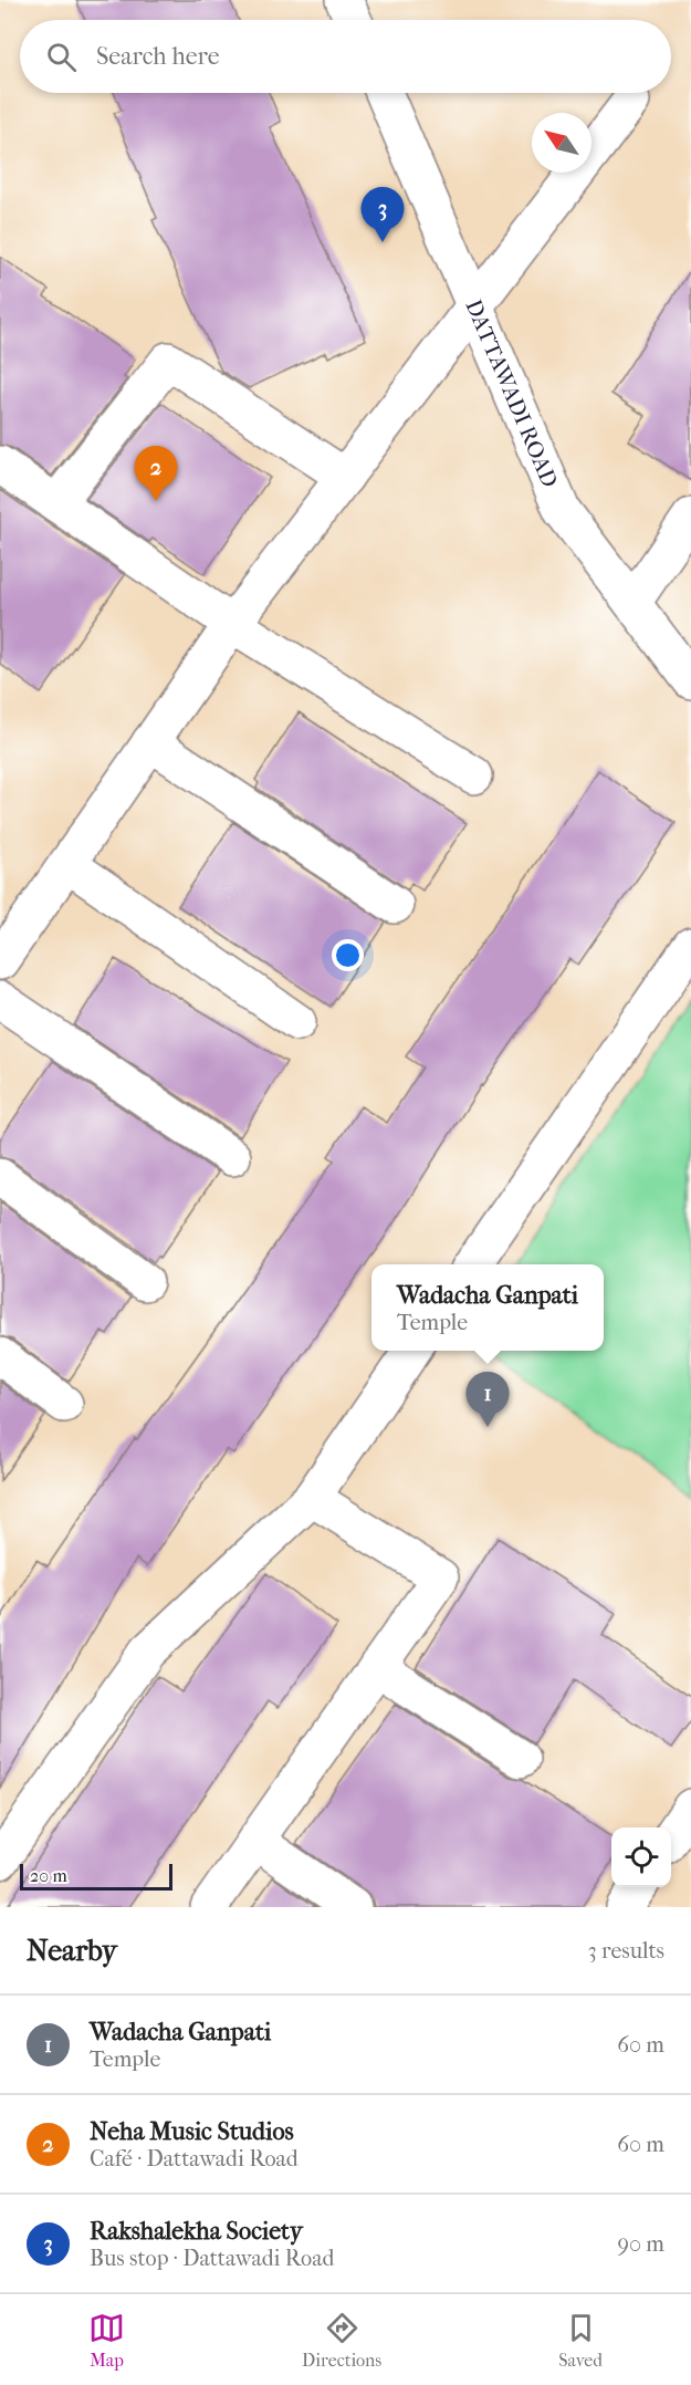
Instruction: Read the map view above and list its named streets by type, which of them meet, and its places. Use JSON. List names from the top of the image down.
{
  "streets": {
    "street": ["DATTAWADI ROAD"]
  },
  "scale_bar": "20 m",
  "north": "top left",
  "page": {
    "search": "Search here",
    "pins": ["3", "2", "1"],
    "popup": ["Wadacha Ganpati", "Temple"],
    "scale": "20 m",
    "heading": ["Nearby", "3 results"],
    "list": [
      {
        "mark": "1",
        "name": "Wadacha Ganpati",
        "note": "Temple",
        "value": "60 m"
      },
      {
        "mark": "2",
        "name": "Neha Music Studios",
        "note": "Café · Dattawadi Road",
        "value": "60 m"
      },
      {
        "mark": "3",
        "name": "Rakshalekha Society",
        "note": "Bus stop · Dattawadi Road",
        "value": "90 m"
      }
    ],
    "nav": ["Map", "Directions", "Saved"]
  }
}
